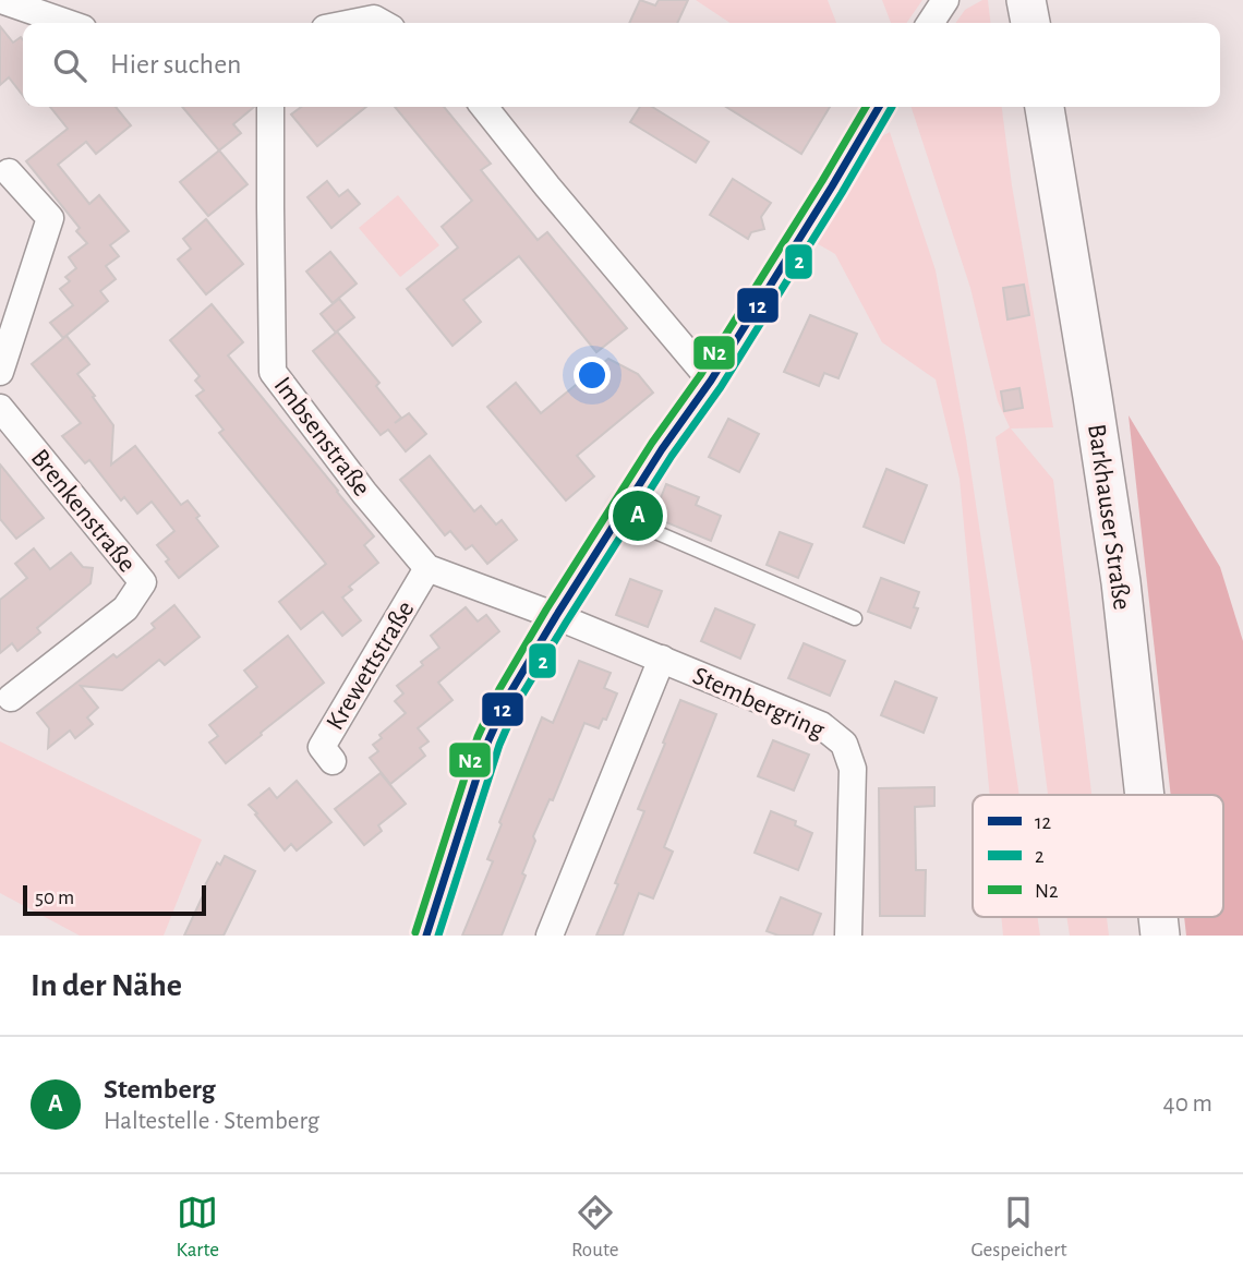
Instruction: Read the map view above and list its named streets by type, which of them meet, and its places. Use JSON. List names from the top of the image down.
{
  "streets": {
    "street": [
      "Imbsenstraße",
      "Brenkenstraße",
      "Barkhauser Straße",
      "Krewettstraße",
      "Stembergring"
    ]
  },
  "crossings": [
    ["Imbsenstraße", "Krewettstraße"],
    ["Imbsenstraße", "Stembergring"]
  ],
  "lines": ["transit line 12", "transit line 2", "transit line N2"],
  "legend": ["12", "2", "N2"],
  "scale_bar": "50 m",
  "page": {
    "search": "Hier suchen",
    "pins": "A",
    "scale": "50 m",
    "heading": "In der Nähe",
    "list": [
      {
        "mark": "A",
        "name": "Stemberg",
        "note": "Haltestelle · Stemberg",
        "value": "40 m"
      }
    ],
    "nav": ["Karte", "Route", "Gespeichert"]
  }
}
